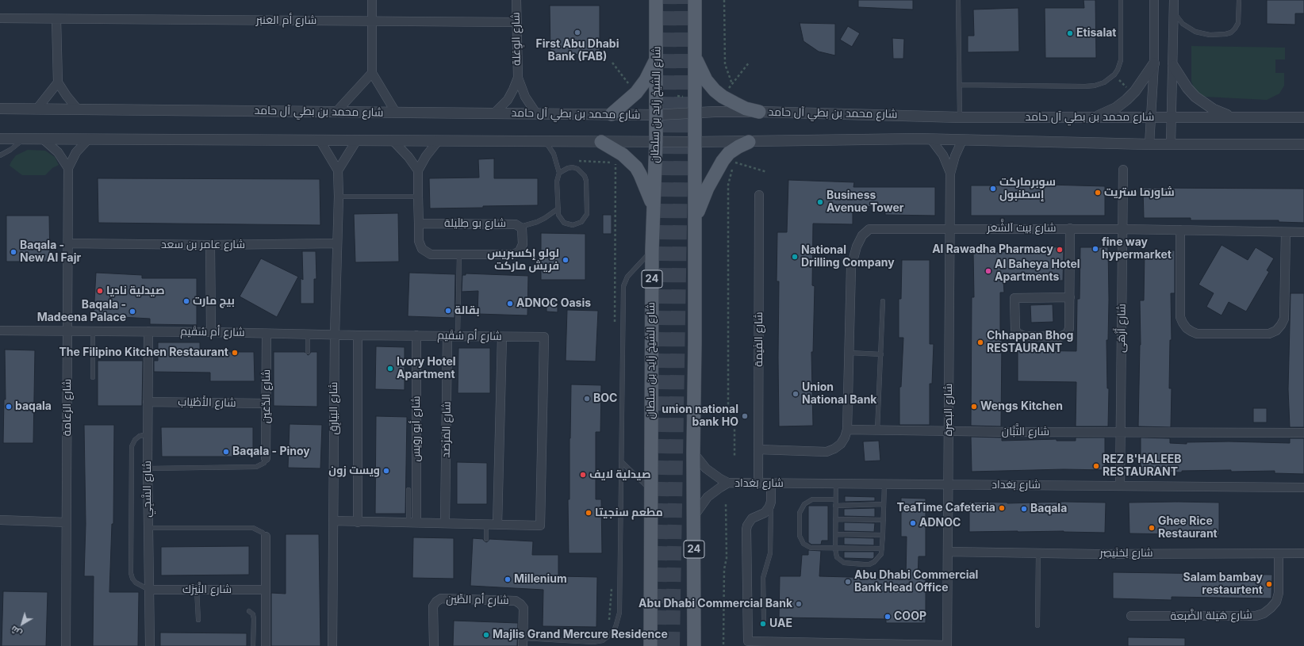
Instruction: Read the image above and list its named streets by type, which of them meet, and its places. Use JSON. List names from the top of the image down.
{
  "streets": {
    "main road": ["شارع الشيخ زايد بن سلطان", "24"],
    "street": [
      "شارع أم العَنبَر",
      "شارع الوِعَلة",
      "شارع محمد بن بطي آل حامد",
      "شارع بو طِلَيلة",
      "شارع بَيت اَلشَّعَر",
      "شارع عامر بن سعد",
      "شارع أَزْهَى",
      "شارع أم سُقَيم",
      "شارع الفَيمة",
      "شارع الدِّعَين",
      "شارع الأَطْيَاب",
      "شارع الزعامة",
      "شارع البَيارِق",
      "شارع البَصرة",
      "شارع أبو روَيس",
      "شارع المَرْصَد",
      "شارع التَّبَّان",
      "شارع بَغداد",
      "شارع السَّجِي",
      "شارع لِخنَيصِر",
      "شارع النَّيزَك",
      "شارع أم الطِّين",
      "شارع هَيلة الضَّبعة"
    ]
  },
  "crossings": [
    ["شارع أم العَنبَر", "شارع الوِعَلة"],
    ["شارع الوِعَلة", "شارع محمد بن بطي آل حامد"],
    ["شارع الشيخ زايد بن سلطان", "شارع محمد بن بطي آل حامد"],
    ["شارع محمد بن بطي آل حامد", "24"],
    ["شارع بَيت اَلشَّعَر", "شارع أَزْهَى"],
    ["شارع بَيت اَلشَّعَر", "شارع البَصرة"],
    ["شارع بَيت اَلشَّعَر", "شارع التَّبَّان"],
    ["شارع عامر بن سعد", "شارع الزعامة"],
    ["شارع عامر بن سعد", "شارع البَيارِق"],
    ["24", "شارع بَغداد"],
    ["شارع أَزْهَى", "شارع التَّبَّان"],
    ["شارع أَزْهَى", "شارع بَغداد"],
    ["شارع أم سُقَيم", "شارع الدِّعَين"],
    ["شارع أم سُقَيم", "شارع الزعامة"],
    ["شارع أم سُقَيم", "شارع البَيارِق"],
    ["شارع أم سُقَيم", "شارع أبو روَيس"],
    ["شارع أم سُقَيم", "شارع المَرْصَد"],
    ["شارع أم سُقَيم", "شارع السَّجِي"],
    ["شارع الفَيمة", "شارع بَغداد"],
    ["شارع الدِّعَين", "شارع الأَطْيَاب"],
    ["شارع الأَطْيَاب", "شارع السَّجِي"],
    ["شارع البَصرة", "شارع التَّبَّان"],
    ["شارع البَصرة", "شارع بَغداد"],
    ["شارع البَصرة", "شارع لِخنَيصِر"],
    ["شارع السَّجِي", "شارع النَّيزَك"],
    ["شارع لِخنَيصِر", "شارع هَيلة الضَّبعة"]
  ],
  "places": [
    "First Abu Dhabi Bank (FAB)",
    "Etisalat",
    "سوبرماركت إسطنبول",
    "شاورما ستريت",
    "Business Avenue Tower",
    "fine way hypermarket",
    "Al Rawadha Pharmacy",
    "Baqala - New Al Fajr",
    "National Drilling Company",
    "لولو إكسبريس فريش ماركت",
    "Al Baheya Hotel Apartments",
    "صيدلية ناديا",
    "بيج مارت",
    "ADNOC Oasis",
    "بقالة",
    "Baqala - Madeena Palace",
    "Chhappan Bhog RESTAURANT",
    "The Filipino Kitchen Restaurant",
    "Ivory Hotel Apartment",
    "Union National Bank",
    "BOC",
    "baqala",
    "Wengs Kitchen",
    "union national bank HO",
    "Baqala - Pinoy",
    "REZ B'HALEEB RESTAURANT",
    "ويست زون",
    "صيدلية لايف",
    "TeaTime Cafeteria",
    "Baqala",
    "مطعم سنجيتا",
    "ADNOC",
    "Ghee Rice Restaurant",
    "Millenium",
    "Abu Dhabi Commercial Bank Head Office",
    "Salam bambay restaurtent",
    "Abu Dhabi Commercial Bank",
    "COOP",
    "UAE",
    "Majlis Grand Mercure Residence"
  ],
  "north": "bottom left"
}
